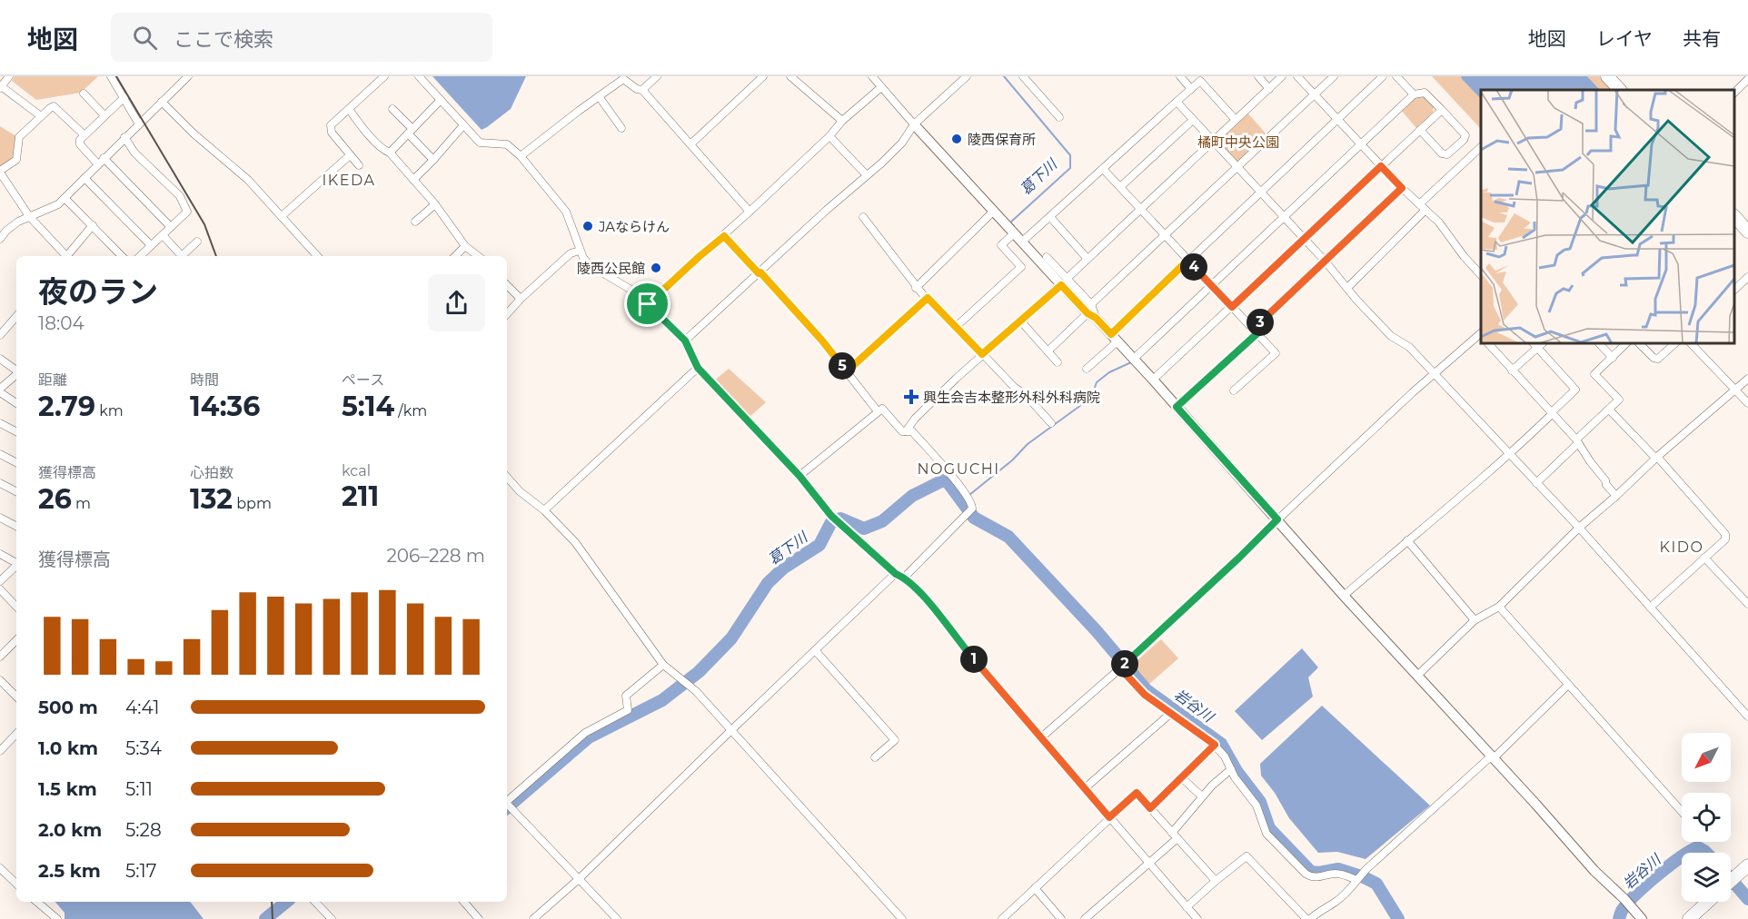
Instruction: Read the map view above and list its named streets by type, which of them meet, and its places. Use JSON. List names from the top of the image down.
{
  "districts": ["IKEDA", "NOGUCHI", "KIDO"],
  "water": ["葛下川", "岩谷川"],
  "parks": ["橘町中央公園"],
  "places": {
    "other": ["陵西保育所", "JAならけん", "陵西公民館"],
    "health": ["興生会吉本整形外科外科病院"]
  },
  "north": "bottom left",
  "page": {
    "header": "地図",
    "search": "ここで検索",
    "nav": ["地図", "レイヤ", "共有"],
    "pins": [
      "4",
      "3",
      "5",
      "1",
      "2"
    ],
    "heading": ["夜のラン", "18:04"],
    "stats": [
      ["距離", "2.79 km"],
      ["時間", "14:36"],
      ["ペース", "5:14 /km"],
      ["獲得標高", "26 m"],
      ["心拍数", "132 bpm"],
      ["kcal", "211"]
    ],
    "chart": ["獲得標高", "206–228 m"],
    "list": [
      {
        "name": "500 m",
        "note": "4:41"
      },
      {
        "name": "1.0 km",
        "note": "5:34"
      },
      {
        "name": "1.5 km",
        "note": "5:11"
      },
      {
        "name": "2.0 km",
        "note": "5:28"
      },
      {
        "name": "2.5 km",
        "note": "5:17"
      }
    ]
  }
}
